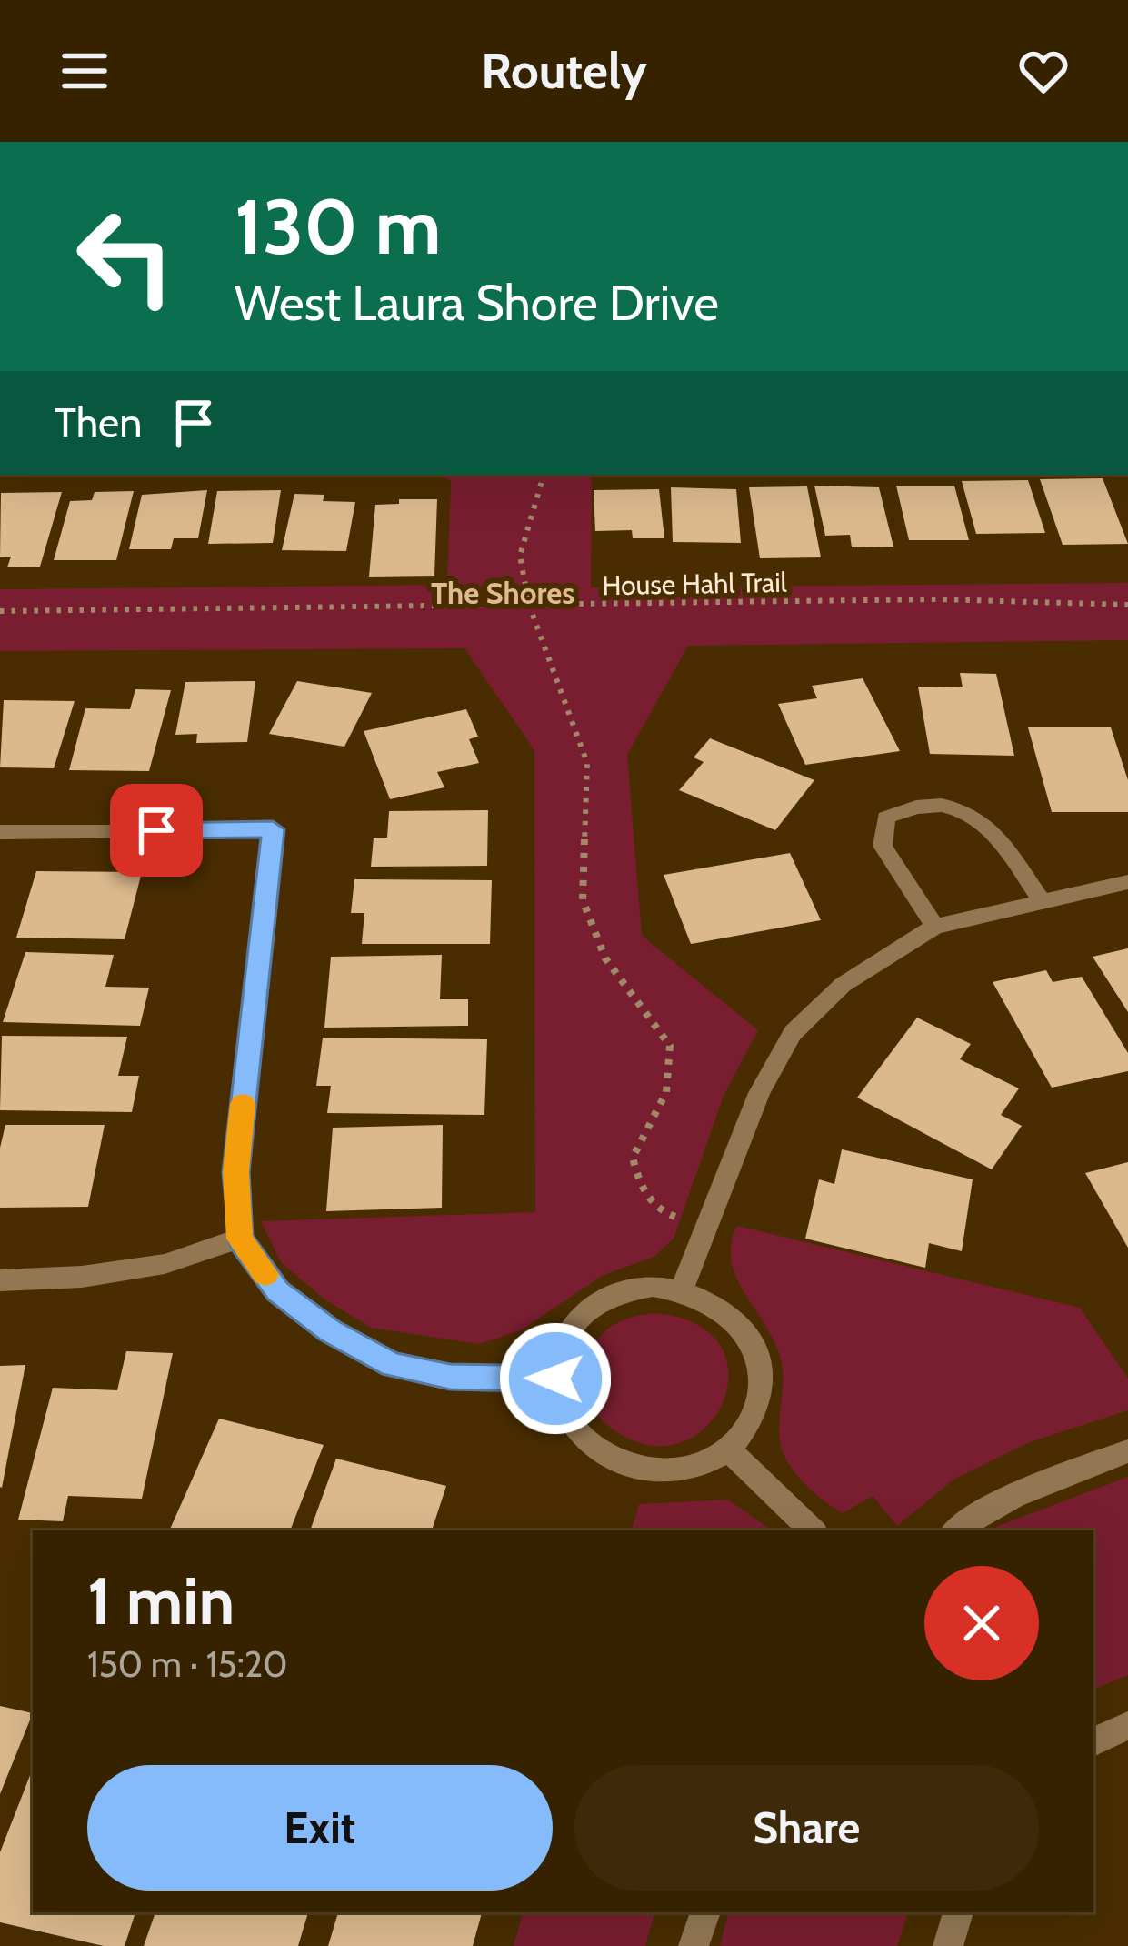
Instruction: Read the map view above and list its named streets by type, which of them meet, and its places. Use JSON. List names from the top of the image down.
{
  "streets": {
    "path": ["House Hahl Trail"]
  },
  "districts": ["The Shores"],
  "page": {
    "header": "Routely",
    "turn": ["130 m", "West Laura Shore Drive"],
    "then": "Then",
    "heading": ["1 min", "150 m · 15:20"],
    "buttons": ["Exit", "Share"]
  }
}
